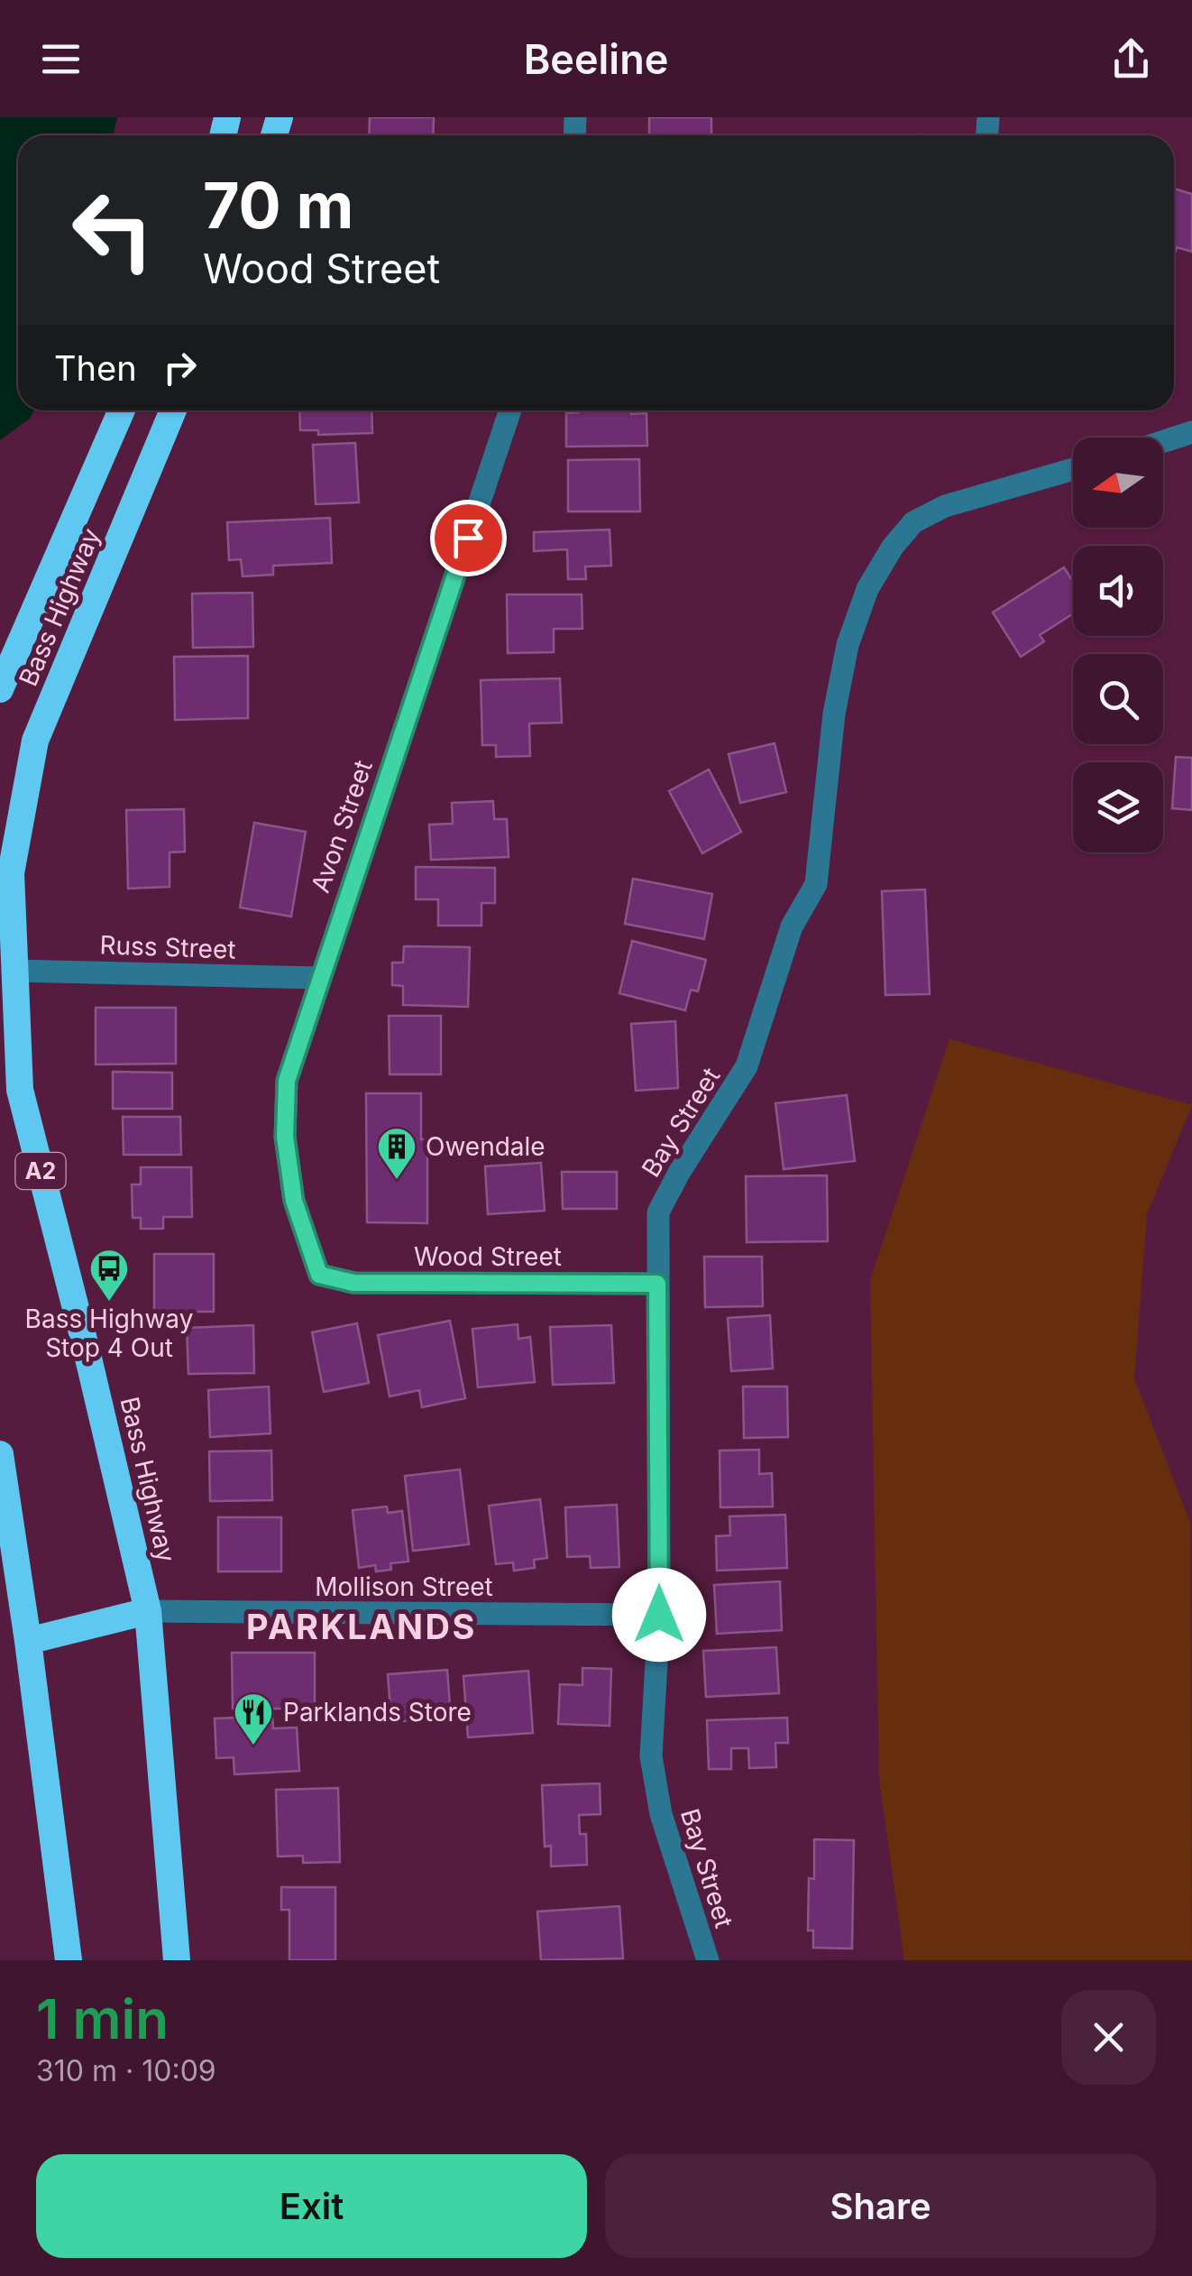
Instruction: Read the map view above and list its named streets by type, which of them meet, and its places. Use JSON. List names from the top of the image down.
{
  "streets": {
    "highway": ["Bass Highway", "A2"],
    "street": [
      "Avon Street",
      "Russ Street",
      "Bay Street",
      "Wood Street",
      "Mollison Street"
    ]
  },
  "crossings": [
    ["Bass Highway", "Russ Street"],
    ["Bass Highway", "Mollison Street"],
    ["Avon Street", "Russ Street"],
    ["Avon Street", "Wood Street"],
    ["Bay Street", "Wood Street"],
    ["Bay Street", "Mollison Street"]
  ],
  "districts": ["PARKLANDS"],
  "places": {
    "building": ["Owendale"],
    "bus stop": ["Bass Highway Stop 4 Out"],
    "restaurant": ["Parklands Store"]
  },
  "north": "left",
  "page": {
    "header": "Beeline",
    "turn": ["70 m", "Wood Street"],
    "then": "Then",
    "heading": ["1 min", "310 m · 10:09"],
    "buttons": ["Exit", "Share"]
  }
}
